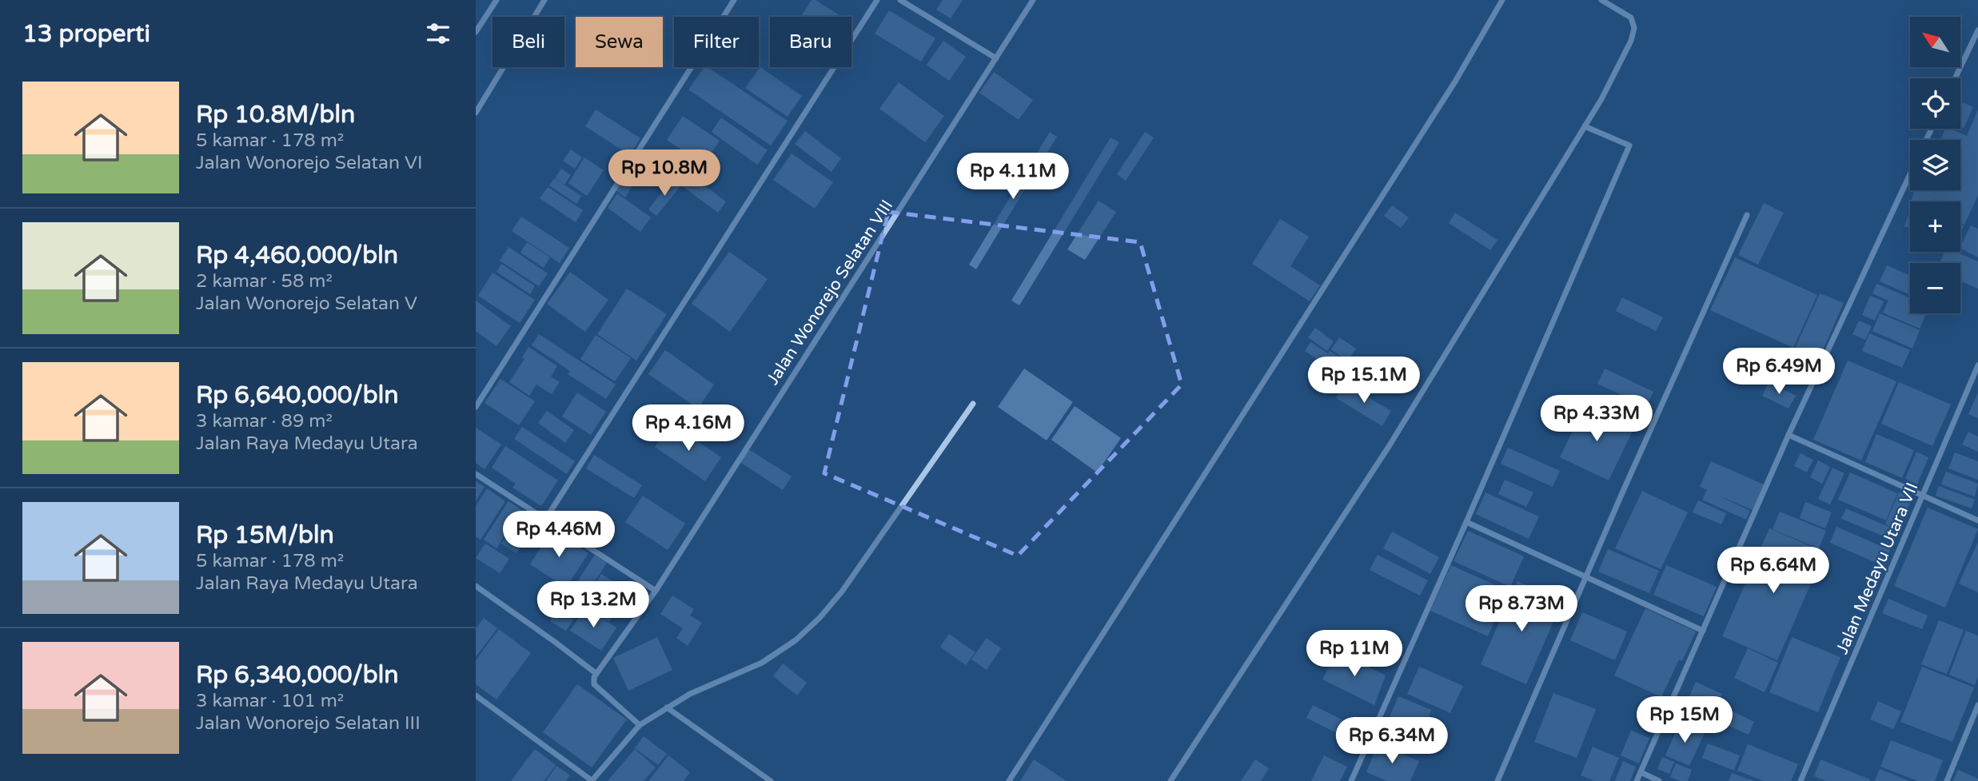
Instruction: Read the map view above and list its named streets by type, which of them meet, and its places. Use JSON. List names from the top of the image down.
{
  "streets": {
    "street": ["Jalan Wonorejo Selatan VIII", "Jalan Medayu Utara VII"]
  },
  "north": "top left",
  "page": {
    "heading": "13 properti",
    "map_buttons": ["+", "−"],
    "chip": [
      "Beli",
      "Sewa",
      "Filter",
      "Baru"
    ],
    "list": [
      {
        "name": "Rp 10.8M/bln",
        "note": "5 kamar · 178 m² · Jalan Wonorejo Selatan VI"
      },
      {
        "name": "Rp 4,460,000/bln",
        "note": "2 kamar · 58 m² · Jalan Wonorejo Selatan V"
      },
      {
        "name": "Rp 6,640,000/bln",
        "note": "3 kamar · 89 m² · Jalan Raya Medayu Utara"
      },
      {
        "name": "Rp 15M/bln",
        "note": "5 kamar · 178 m² · Jalan Raya Medayu Utara"
      },
      {
        "name": "Rp 6,340,000/bln",
        "note": "3 kamar · 101 m² · Jalan Wonorejo Selatan III"
      }
    ],
    "price": [
      "Rp 10.8M",
      "Rp 4.11M",
      "Rp 6.49M",
      "Rp 15.1M",
      "Rp 4.33M",
      "Rp 4.16M",
      "Rp 4.46M",
      "Rp 6.64M",
      "Rp 13.2M",
      "Rp 8.73M",
      "Rp 11M",
      "Rp 15M",
      "Rp 6.34M"
    ]
  }
}
